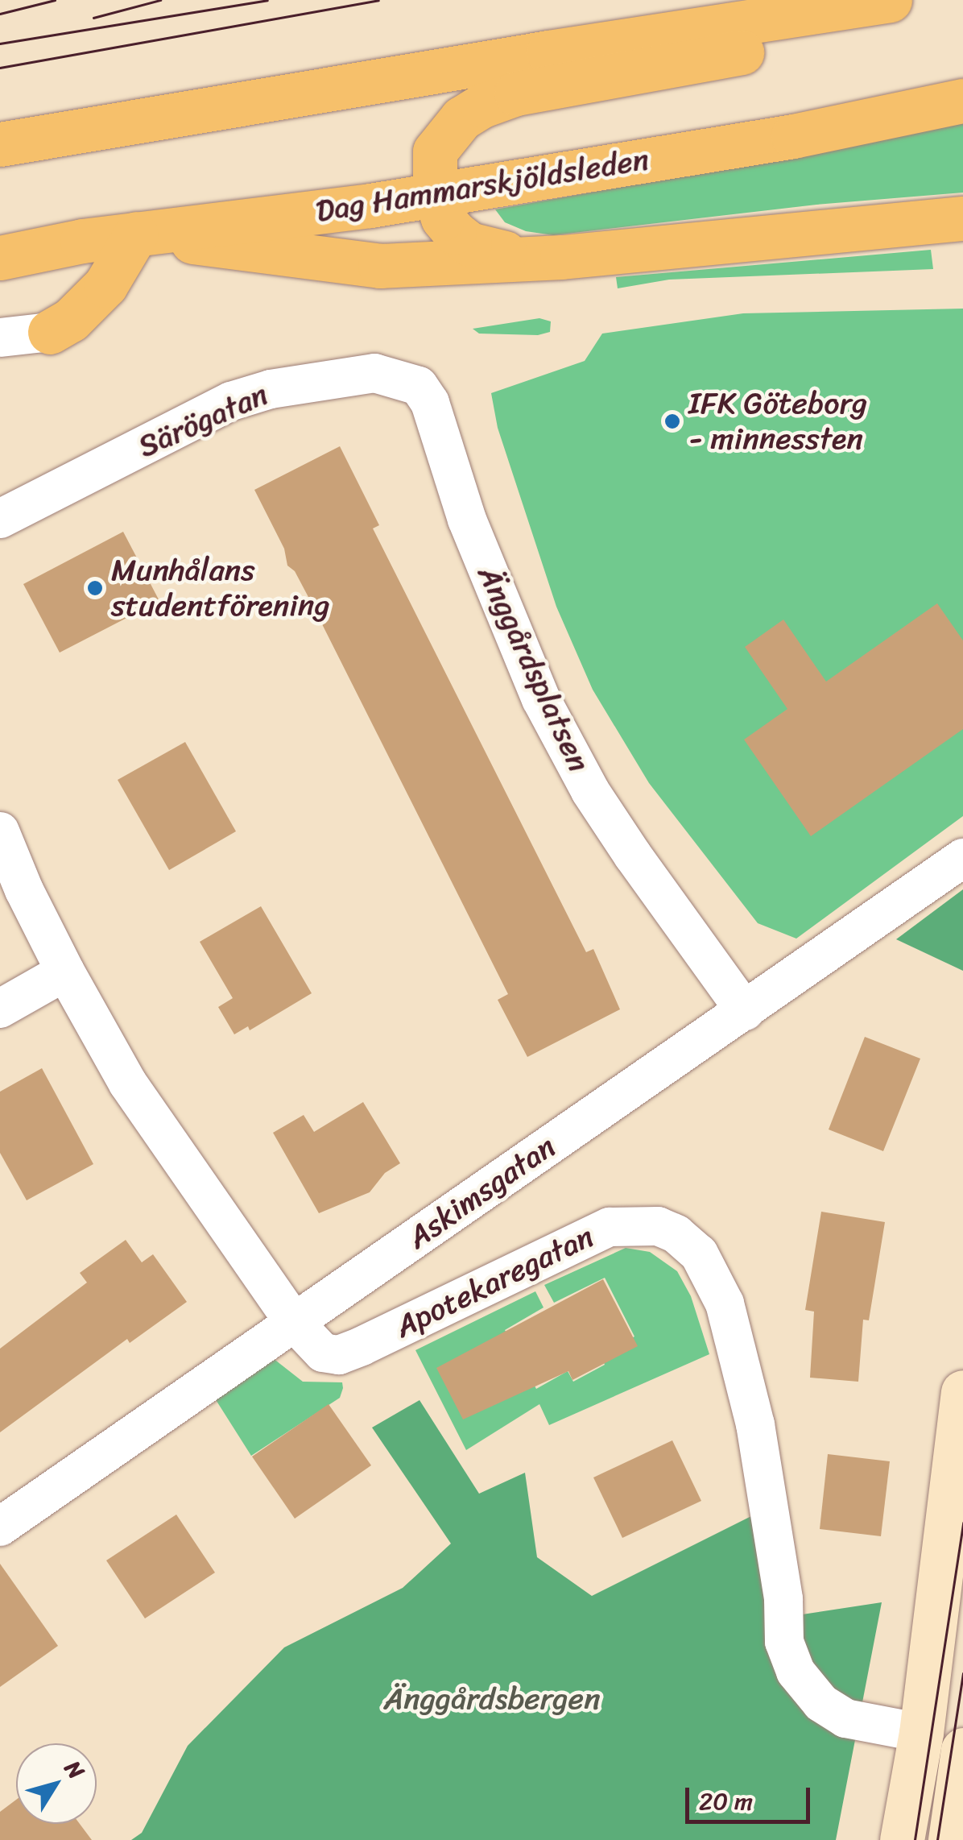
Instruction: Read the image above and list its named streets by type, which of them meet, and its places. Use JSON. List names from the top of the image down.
{
  "streets": {
    "main road": ["Dag Hammarskjöldsleden"],
    "street": [
      "Särögatan",
      "Änggårdsplatsen",
      "Askimsgatan",
      "Apotekaregatan"
    ]
  },
  "crossings": [
    ["Särögatan", "Änggårdsplatsen"],
    ["Änggårdsplatsen", "Askimsgatan"],
    ["Askimsgatan", "Apotekaregatan"]
  ],
  "parks": ["Änggårdsbergen"],
  "places": ["IFK Göteborg - minnessten", "Munhålans studentförening"],
  "scale_bar": "20 m",
  "north": "top right"
}
